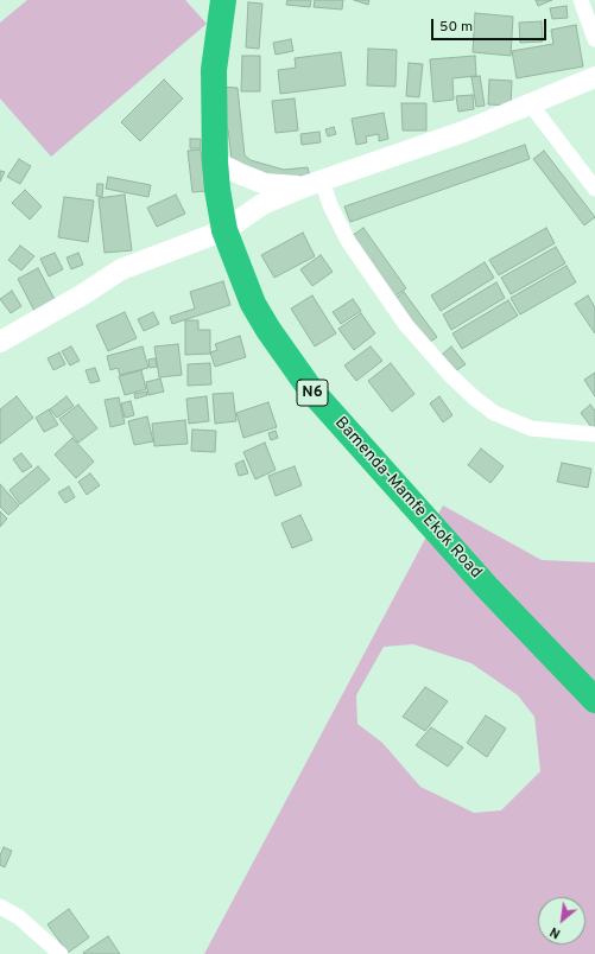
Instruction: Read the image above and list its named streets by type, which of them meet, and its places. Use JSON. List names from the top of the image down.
{
  "streets": {
    "highway": ["N6", "Bamenda-Mamfe Ekok Road"]
  },
  "scale_bar": "50 m",
  "north": "bottom left"
}
